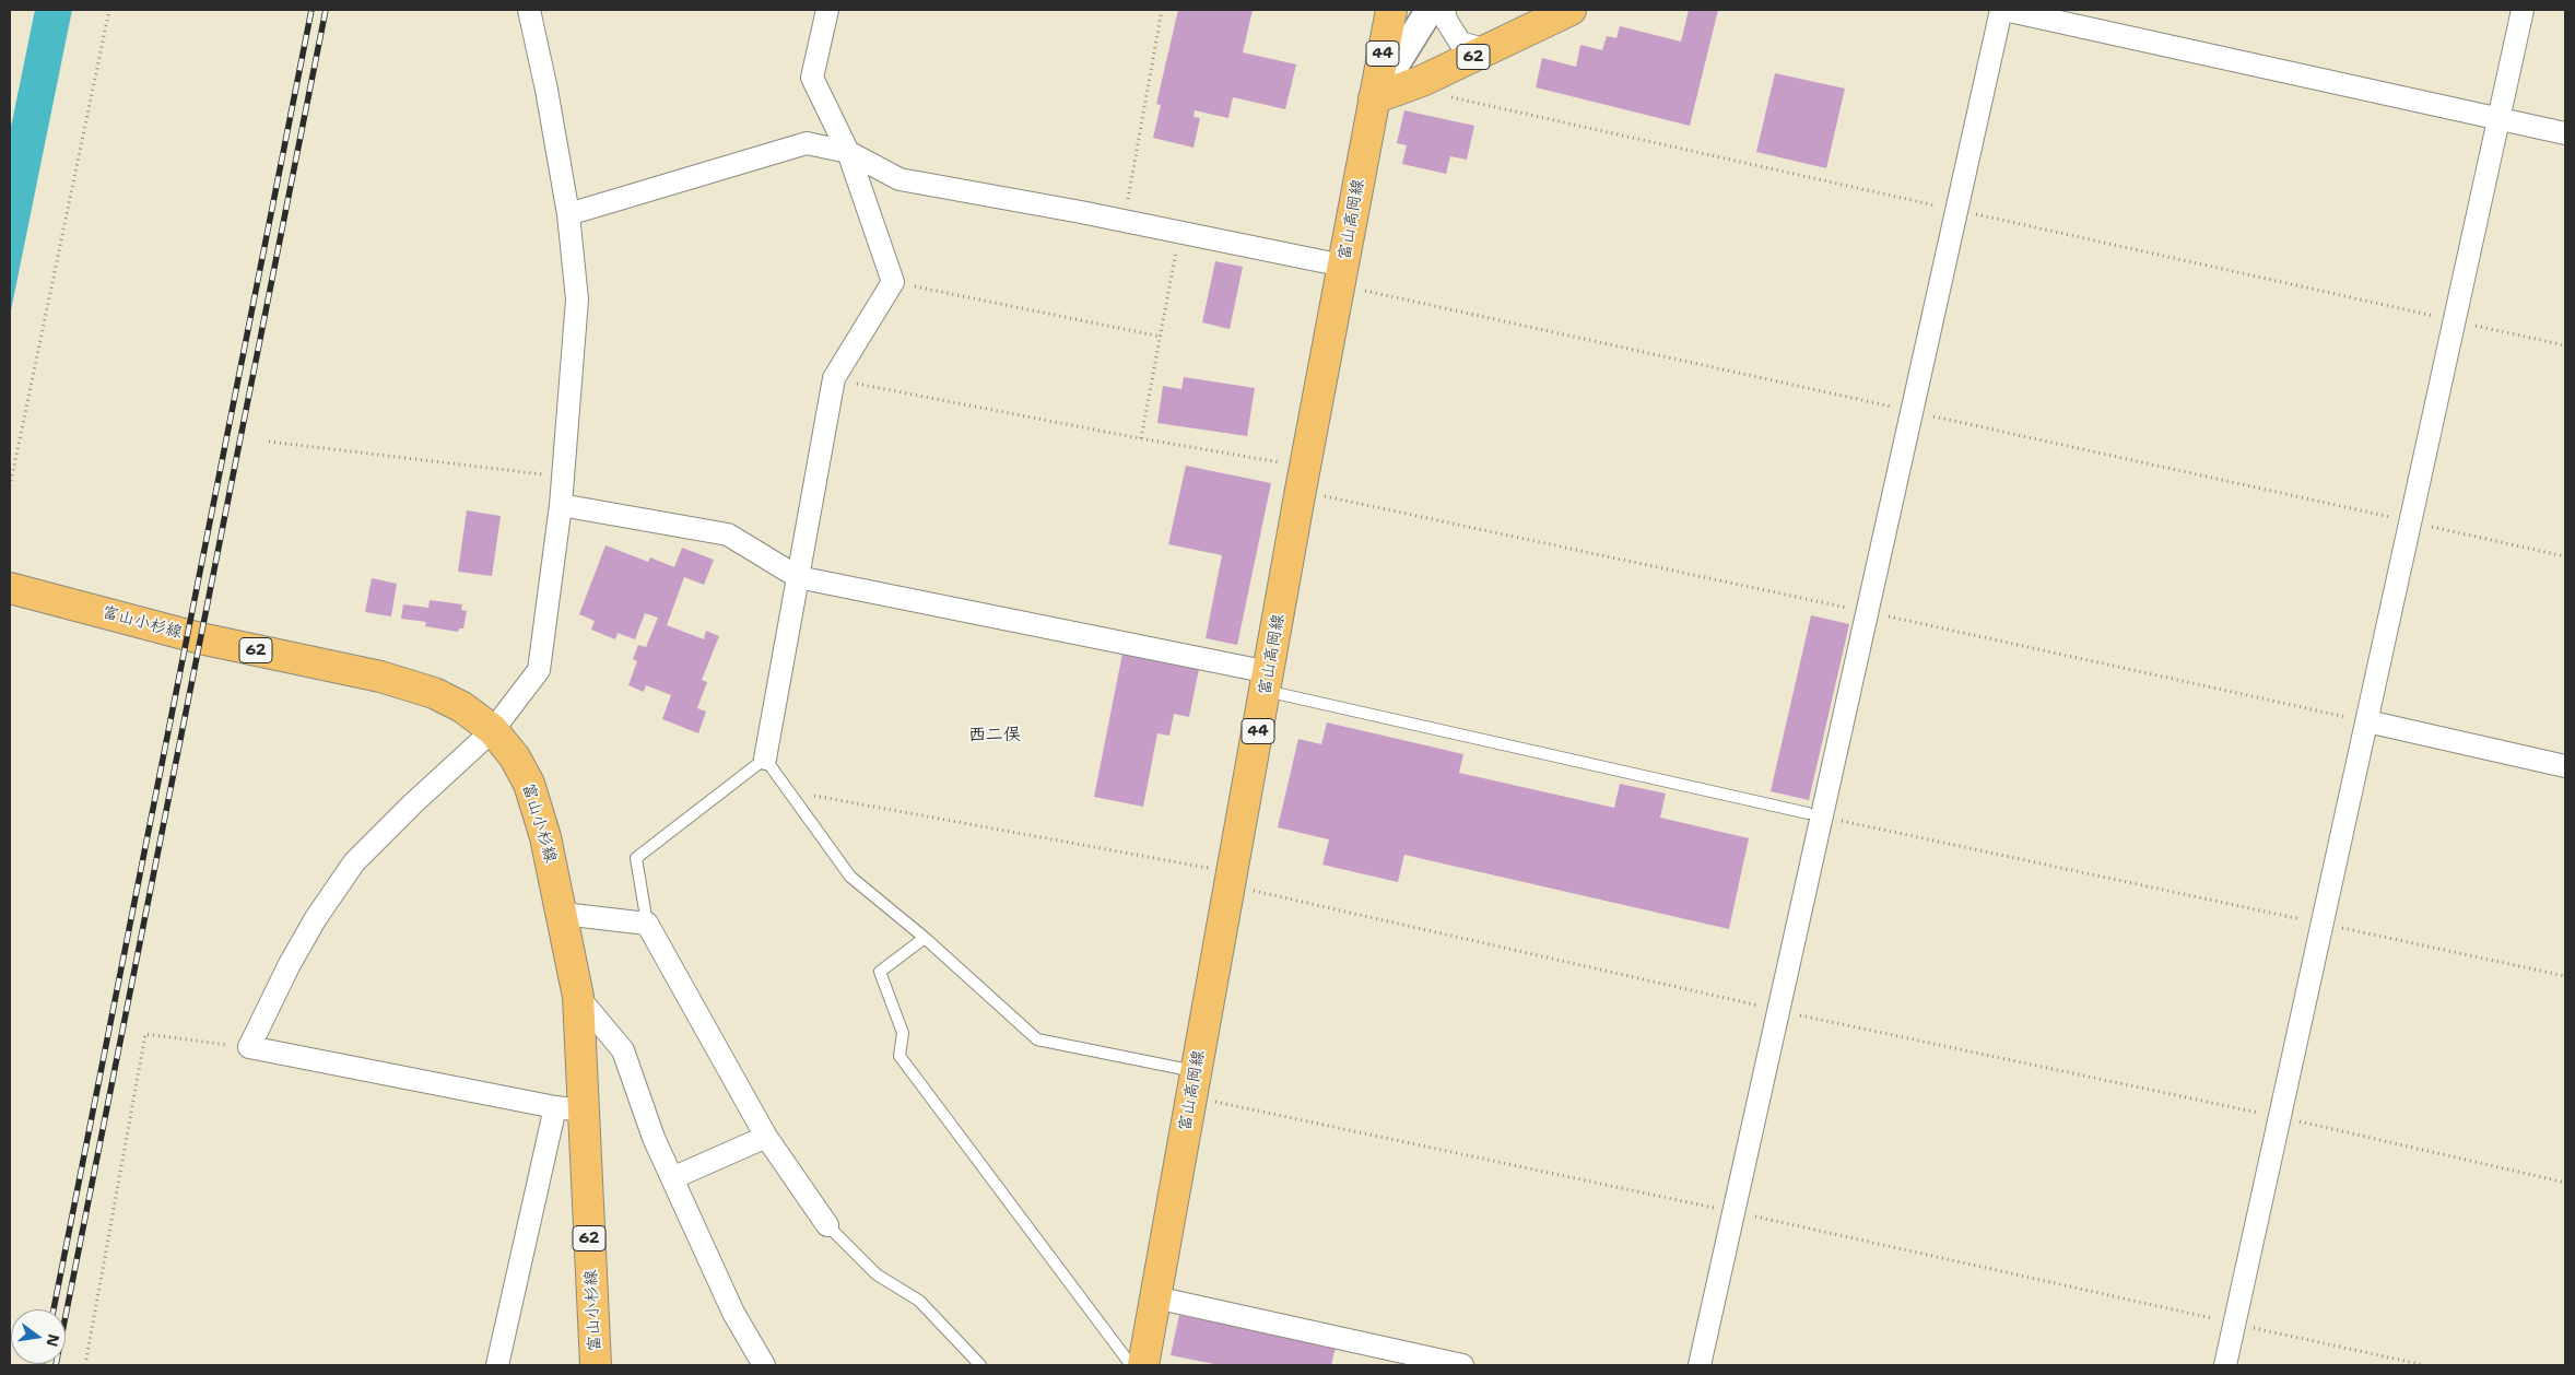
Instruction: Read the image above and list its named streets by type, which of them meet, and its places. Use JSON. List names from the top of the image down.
{
  "streets": {
    "main road": [
      "44",
      "62",
      "富山高岡線",
      "富山小杉線"
    ]
  },
  "crossings": [
    ["62", "富山高岡線"]
  ],
  "districts": ["西二俣"],
  "north": "right"
}
